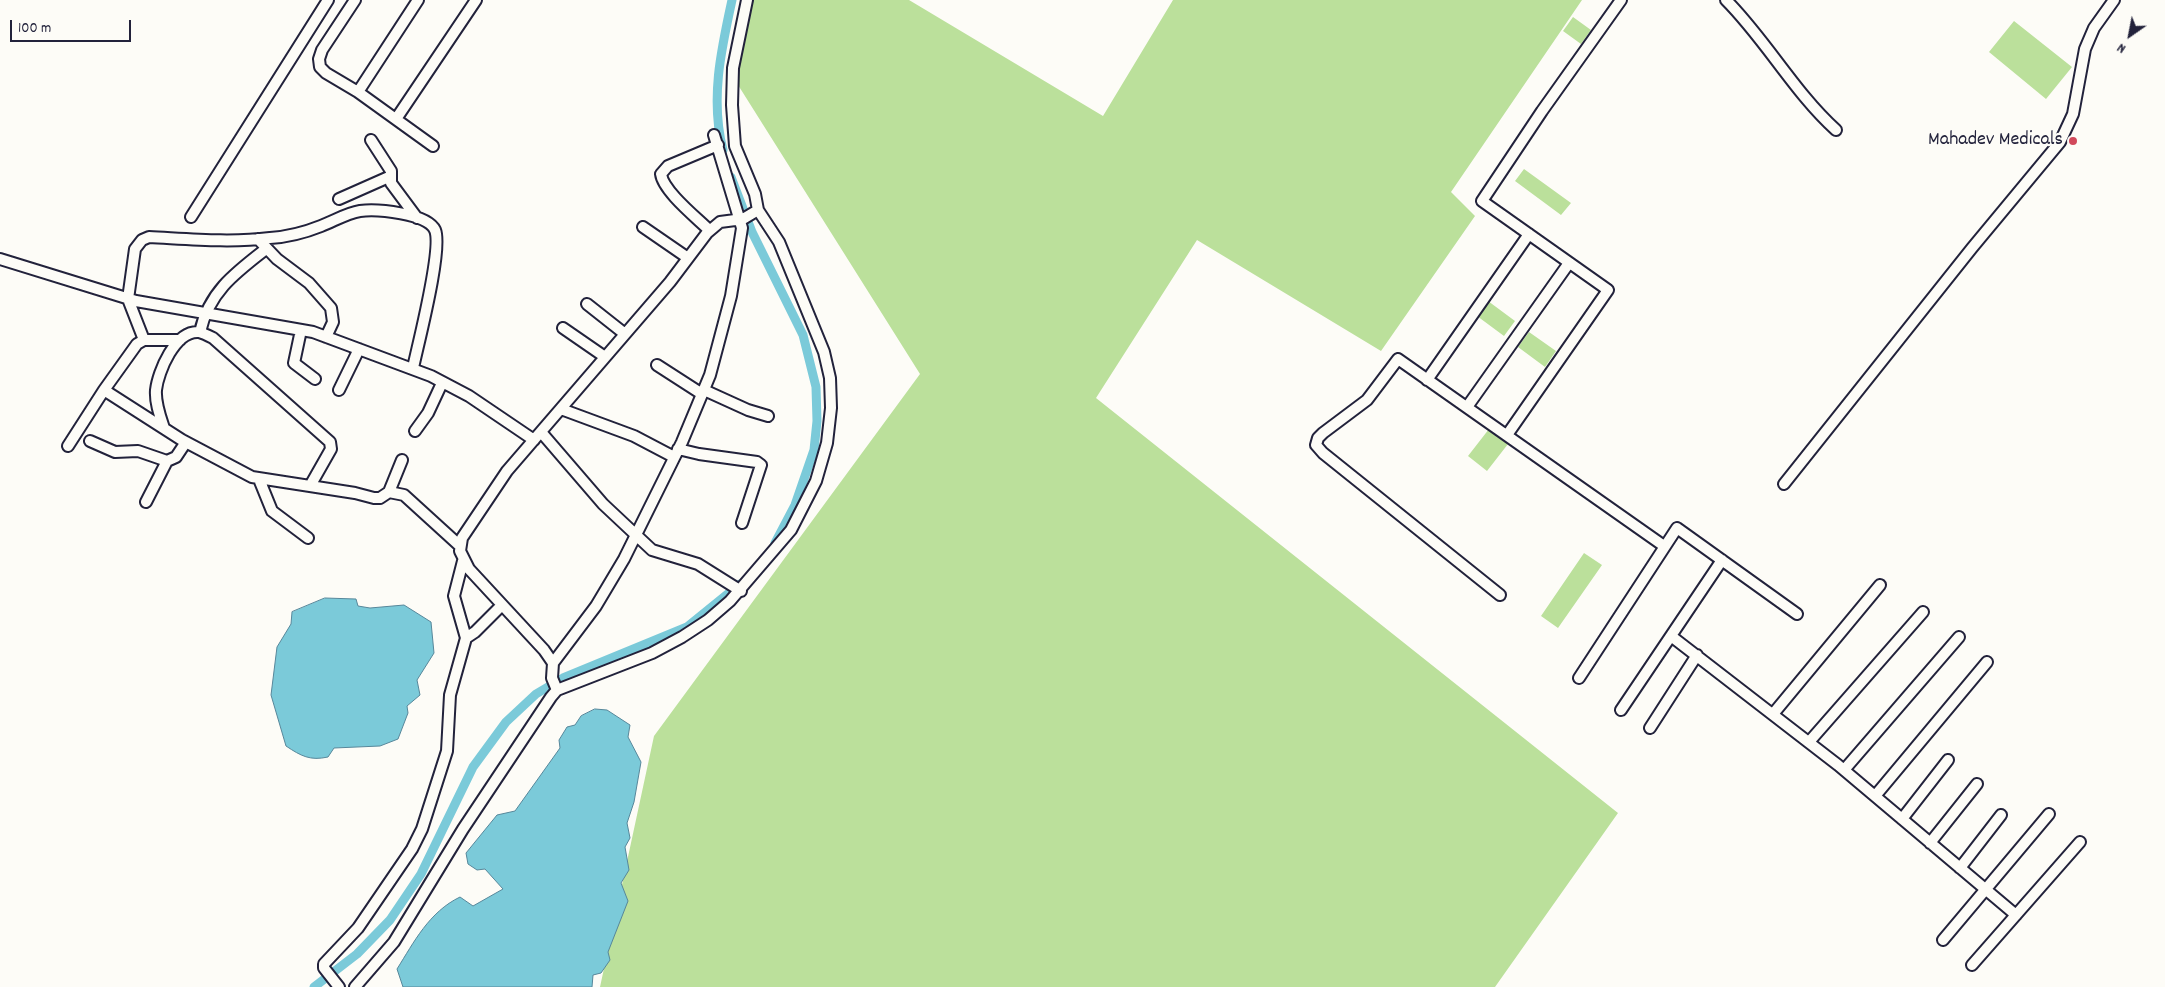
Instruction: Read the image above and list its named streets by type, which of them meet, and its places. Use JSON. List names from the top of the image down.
{
  "places": ["Mahadev Medicals"],
  "scale_bar": "100 m",
  "north": "bottom left"
}
